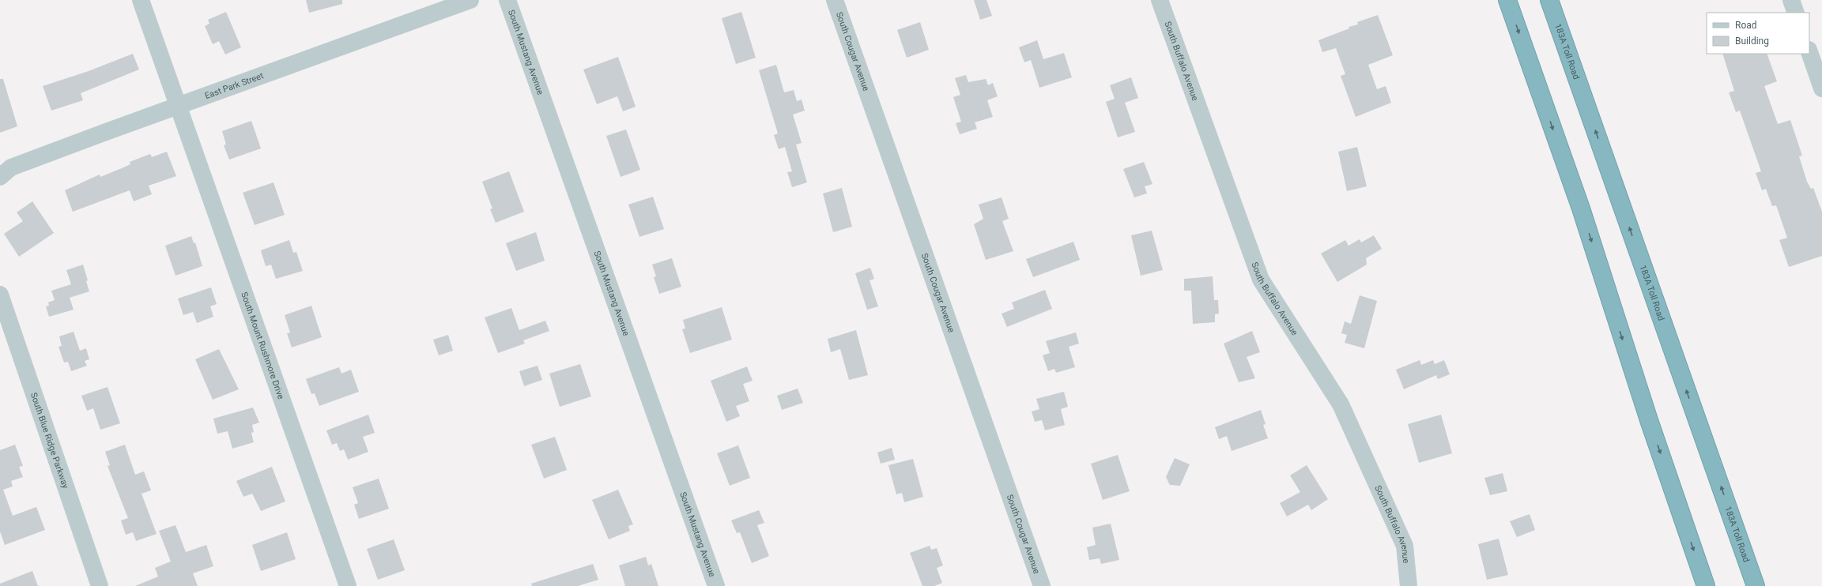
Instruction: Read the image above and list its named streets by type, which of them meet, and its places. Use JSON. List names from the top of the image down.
{
  "streets": {
    "highway": ["183A Toll Road"],
    "street": [
      "South Mustang Avenue",
      "South Cougar Avenue",
      "South Buffalo Avenue",
      "East Park Street",
      "South Mount Rushmore Drive",
      "South Blue Ridge Parkway"
    ]
  },
  "crossings": [
    ["East Park Street", "South Mount Rushmore Drive"]
  ],
  "legend": ["Road", "Building"]
}
